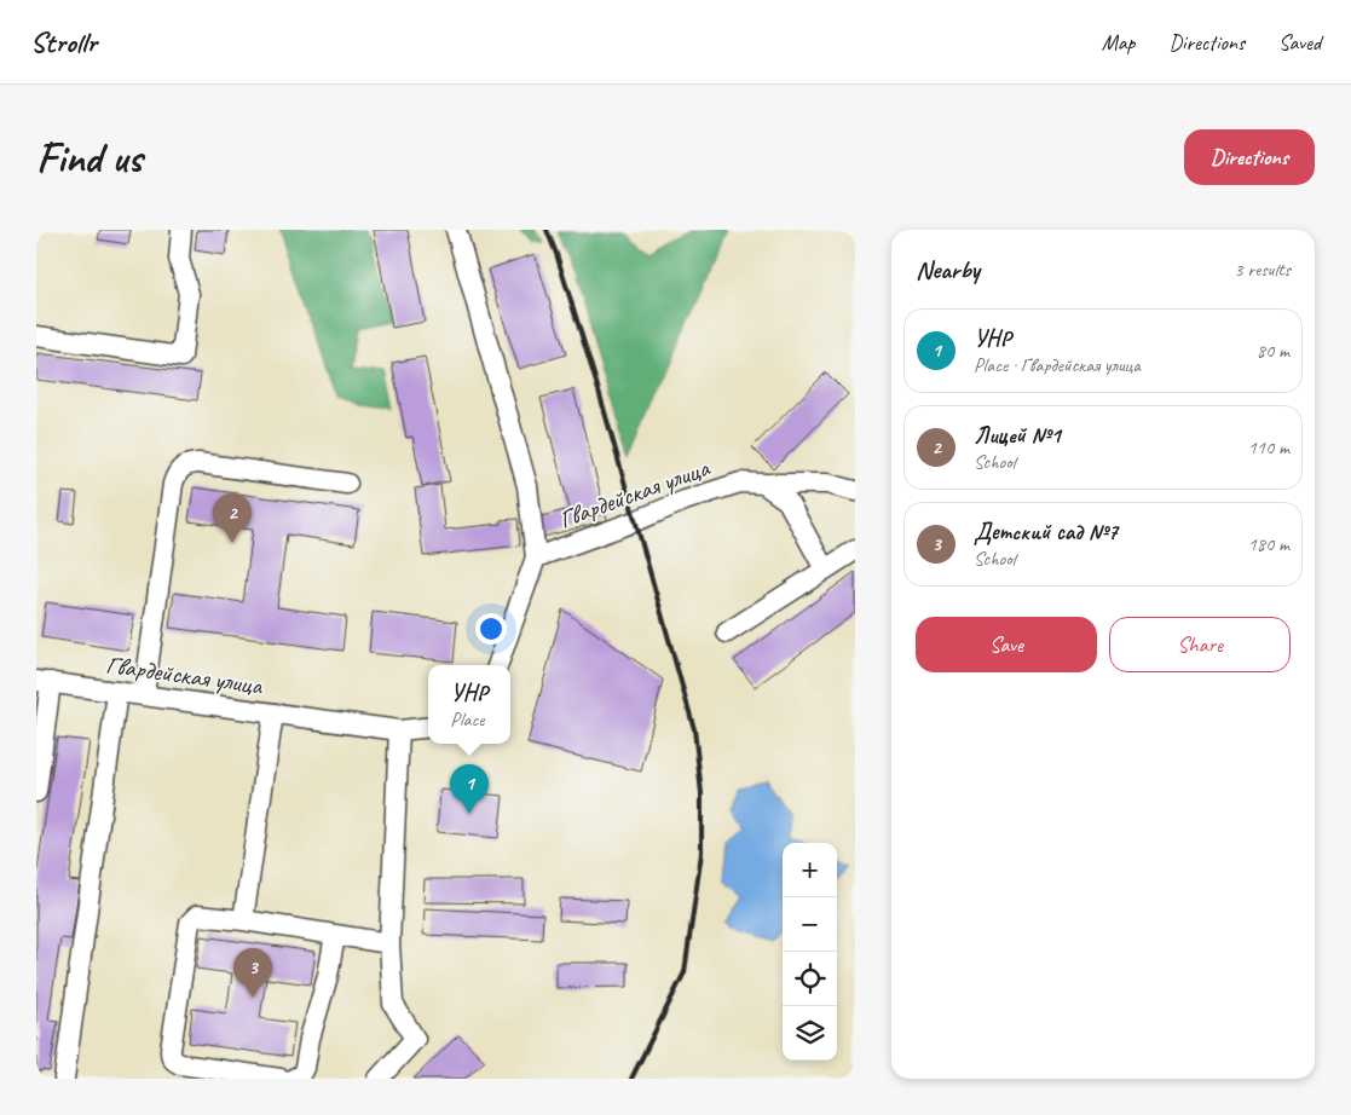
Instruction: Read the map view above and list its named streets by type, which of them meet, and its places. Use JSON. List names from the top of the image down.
{
  "streets": {
    "street": ["Гвардейская улица"]
  },
  "page": {
    "header": "Strollr",
    "nav": ["Map", "Directions", "Saved"],
    "buttons": [
      "Directions",
      ["Save", "Share"]
    ],
    "title": "Find us",
    "heading": ["Nearby", "3 results"],
    "list": [
      {
        "mark": "1",
        "name": "УНР",
        "note": "Place · Гвардейская улица",
        "value": "80 m"
      },
      {
        "mark": "2",
        "name": "Лицей №1",
        "note": "School",
        "value": "110 m"
      },
      {
        "mark": "3",
        "name": "Детский сад №7",
        "note": "School",
        "value": "180 m"
      }
    ],
    "pins": ["2", "1", "3"],
    "popup": ["УНР", "Place"],
    "map_buttons": ["+", "−"]
  }
}
